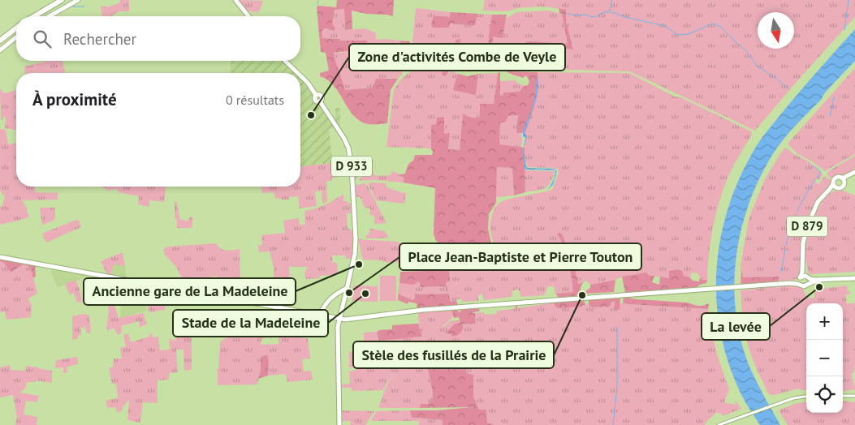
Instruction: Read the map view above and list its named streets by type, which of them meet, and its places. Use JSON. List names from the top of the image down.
{
  "streets": {
    "main road": ["D 933", "D 879"]
  },
  "places": [
    "Zone d'activités Combe de Veyle",
    "Ancienne gare de La Madeleine",
    "La levée",
    "Place Jean-Baptiste et Pierre Touton",
    "Stade de la Madeleine",
    "Stèle des fusillés de la Prairie"
  ],
  "north": "bottom",
  "page": {
    "search": "Rechercher",
    "heading": ["À proximité", "0 résultats"],
    "map_buttons": ["+", "−"]
  }
}
